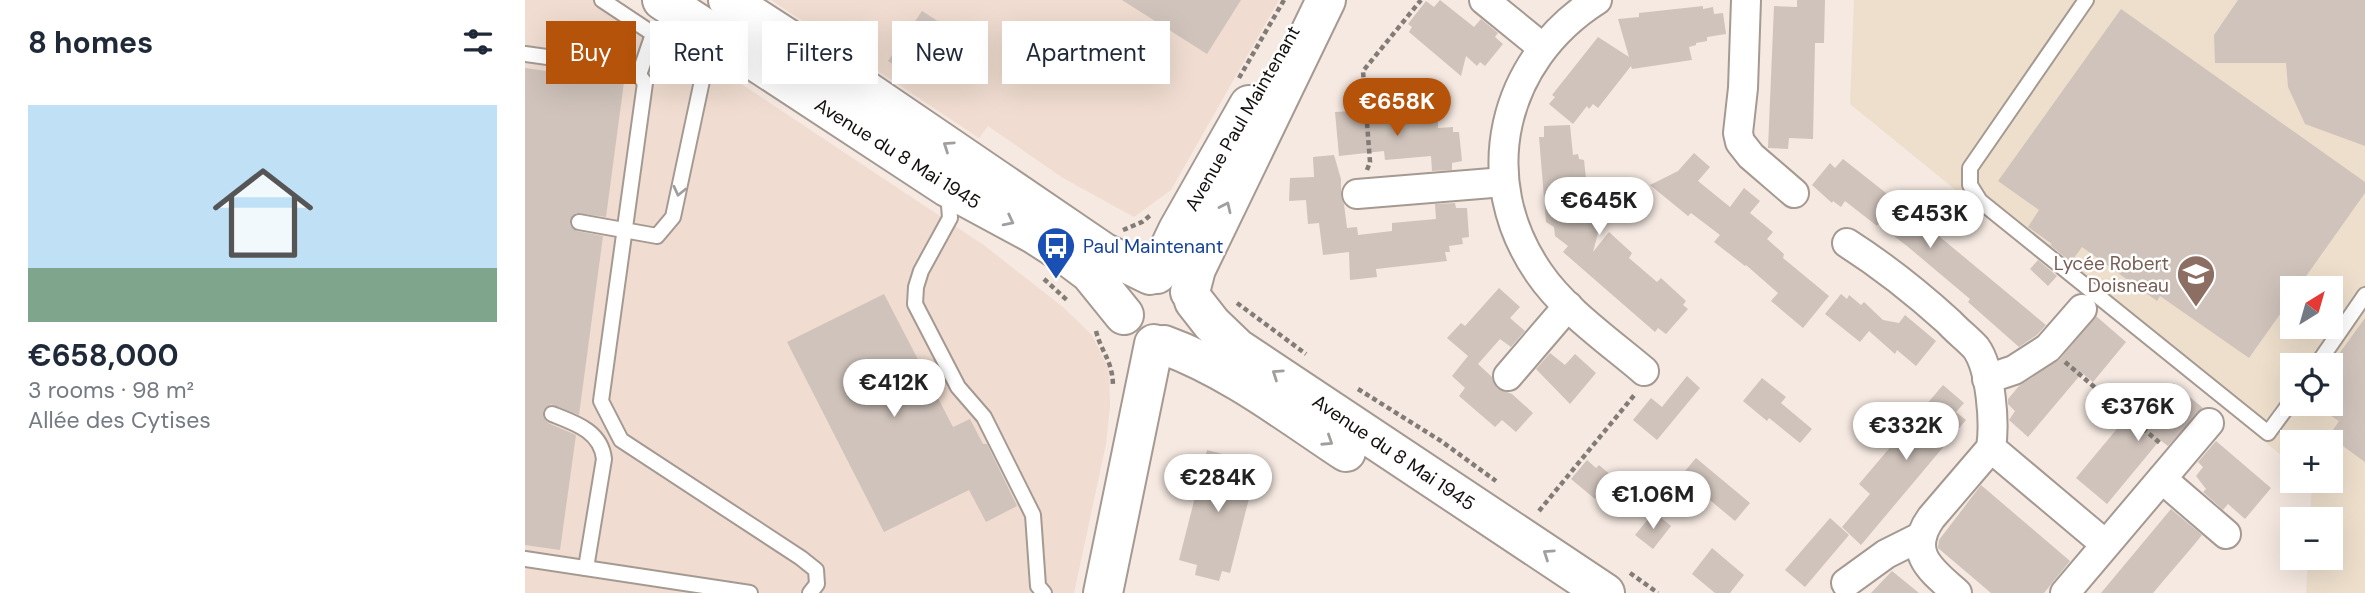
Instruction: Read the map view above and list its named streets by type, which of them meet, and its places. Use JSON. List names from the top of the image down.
{
  "streets": {
    "main road": ["Avenue Paul Maintenant", "Avenue du 8 Mai 1945"]
  },
  "crossings": [
    ["Avenue Paul Maintenant", "Avenue du 8 Mai 1945"]
  ],
  "places": {
    "bus stop": ["Paul Maintenant"],
    "school or university": ["Lycée Robert Doisneau"]
  },
  "north": "top right",
  "page": {
    "heading": "8 homes",
    "chip": [
      "Buy",
      "Rent",
      "Filters",
      "New",
      "Apartment"
    ],
    "price": [
      "€658K",
      "€645K",
      "€453K",
      "€412K",
      "€376K",
      "€332K",
      "€284K",
      "€1.06M"
    ],
    "list": [
      {
        "name": "€658,000",
        "note": "3 rooms · 98 m² · Allée des Cytises"
      }
    ],
    "map_buttons": ["+", "−"]
  }
}
